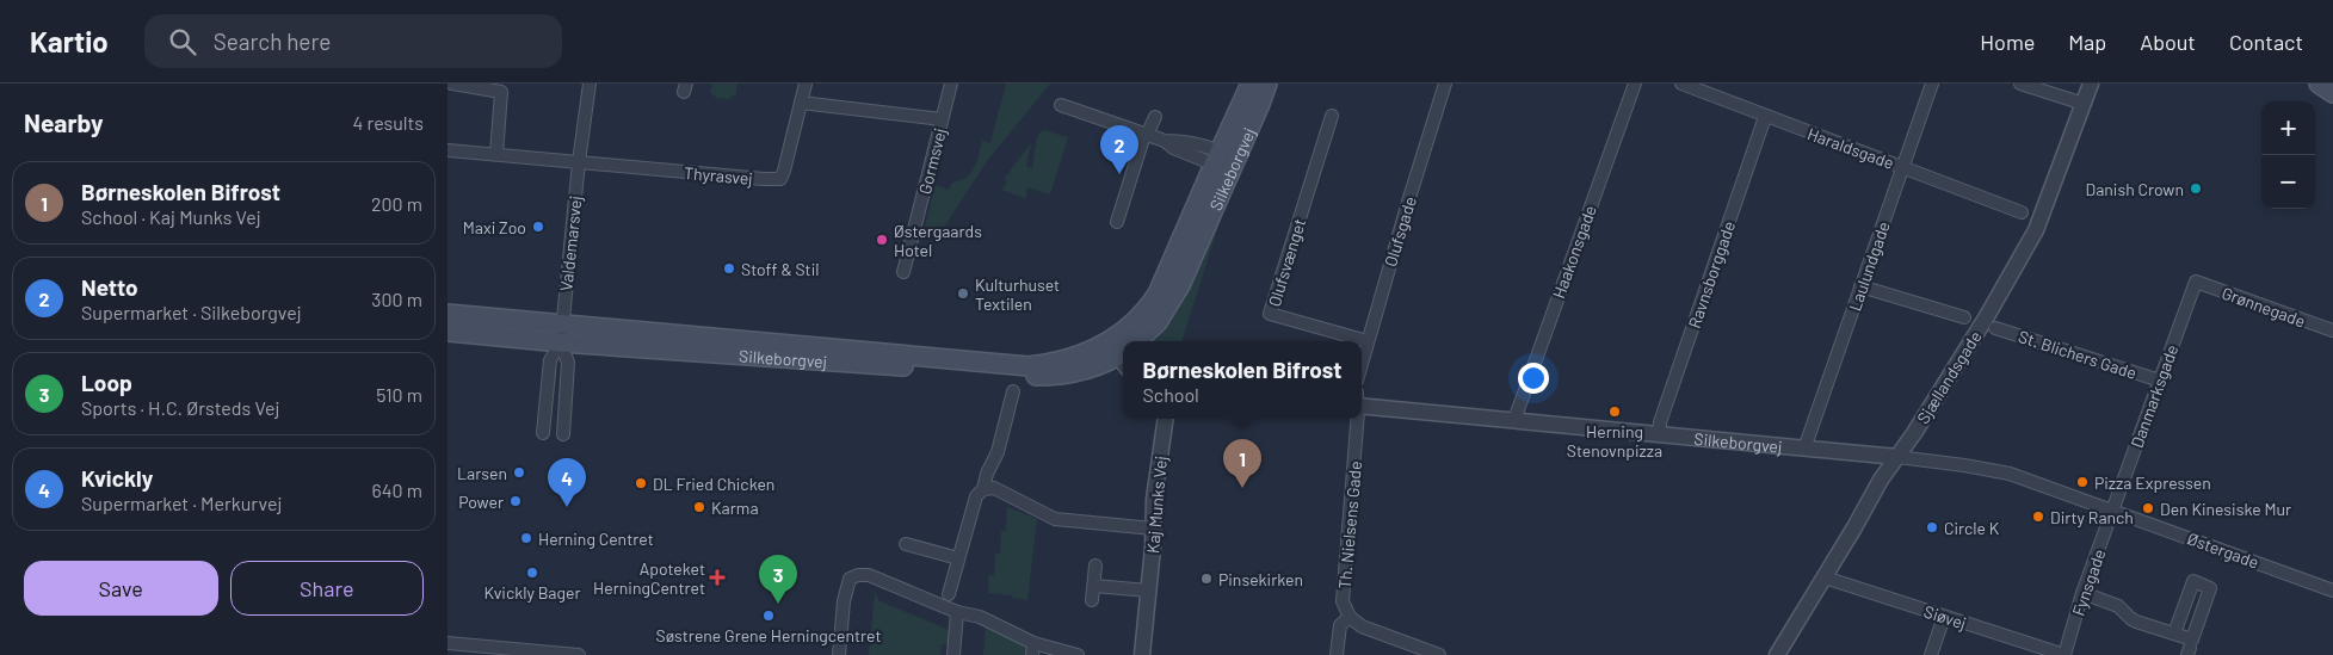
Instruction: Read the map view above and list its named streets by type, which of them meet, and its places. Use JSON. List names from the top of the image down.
{
  "streets": {
    "main road": ["Silkeborgvej"],
    "street": [
      "Haraldsgade",
      "Gormsvej",
      "Thyrasvej",
      "Olufsgade",
      "Valdemarsvej",
      "Haakonsgade",
      "Olufsvænget",
      "Laulundgade",
      "Ravnsborggade",
      "Grønnegade",
      "St. Blichers Gade",
      "Sjællandsgade",
      "Danmarksgade",
      "Kaj Munks Vej",
      "Th. Nielsens Gade",
      "Østergade",
      "Fynsgade",
      "Siøvej"
    ]
  },
  "crossings": [
    ["Haraldsgade", "Laulundgade"],
    ["Haraldsgade", "Ravnsborggade"],
    ["Silkeborgvej", "Valdemarsvej"],
    ["Silkeborgvej", "Haakonsgade"],
    ["Silkeborgvej", "Laulundgade"],
    ["Silkeborgvej", "Ravnsborggade"],
    ["Silkeborgvej", "Sjællandsgade"],
    ["Silkeborgvej", "Danmarksgade"],
    ["Silkeborgvej", "Østergade"],
    ["Silkeborgvej", "Fynsgade"],
    ["Thyrasvej", "Valdemarsvej"],
    ["Olufsgade", "Olufsvænget"],
    ["Grønnegade", "Danmarksgade"],
    ["St. Blichers Gade", "Danmarksgade"],
    ["Sjællandsgade", "Siøvej"],
    ["Danmarksgade", "Østergade"],
    ["Danmarksgade", "Fynsgade"],
    ["Østergade", "Fynsgade"],
    ["Fynsgade", "Siøvej"]
  ],
  "places": {
    "other": [
      "Danish Crown",
      "Maxi Zoo",
      "Østergaards Hotel",
      "Stoff & Stil",
      "Kulturhuset Textilen",
      "Herning Stenovnpizza",
      "Larsen",
      "Pizza Expressen",
      "DL Fried Chicken",
      "Power",
      "Karma",
      "Den Kinesiske Mur",
      "Dirty Ranch",
      "Circle K",
      "Herning Centret",
      "Kvickly Bager",
      "Pinsekirken",
      "Søstrene Grene Herningcentret"
    ],
    "health": ["Apoteket HerningCentret"]
  },
  "page": {
    "header": "Kartio",
    "search": "Search here",
    "nav": [
      "Home",
      "Map",
      "About",
      "Contact"
    ],
    "heading": ["Nearby", "4 results"],
    "map_buttons": ["+", "−"],
    "pins": [
      "2",
      "1",
      "4",
      "3"
    ],
    "list": [
      {
        "mark": "1",
        "name": "Børneskolen Bifrost",
        "note": "School · Kaj Munks Vej",
        "value": "200 m"
      },
      {
        "mark": "2",
        "name": "Netto",
        "note": "Supermarket · Silkeborgvej",
        "value": "300 m"
      },
      {
        "mark": "3",
        "name": "Loop",
        "note": "Sports · H.C. Ørsteds Vej",
        "value": "510 m"
      },
      {
        "mark": "4",
        "name": "Kvickly",
        "note": "Supermarket · Merkurvej",
        "value": "640 m"
      }
    ],
    "popup": ["Børneskolen Bifrost", "School"],
    "buttons": ["Save", "Share"]
  }
}
